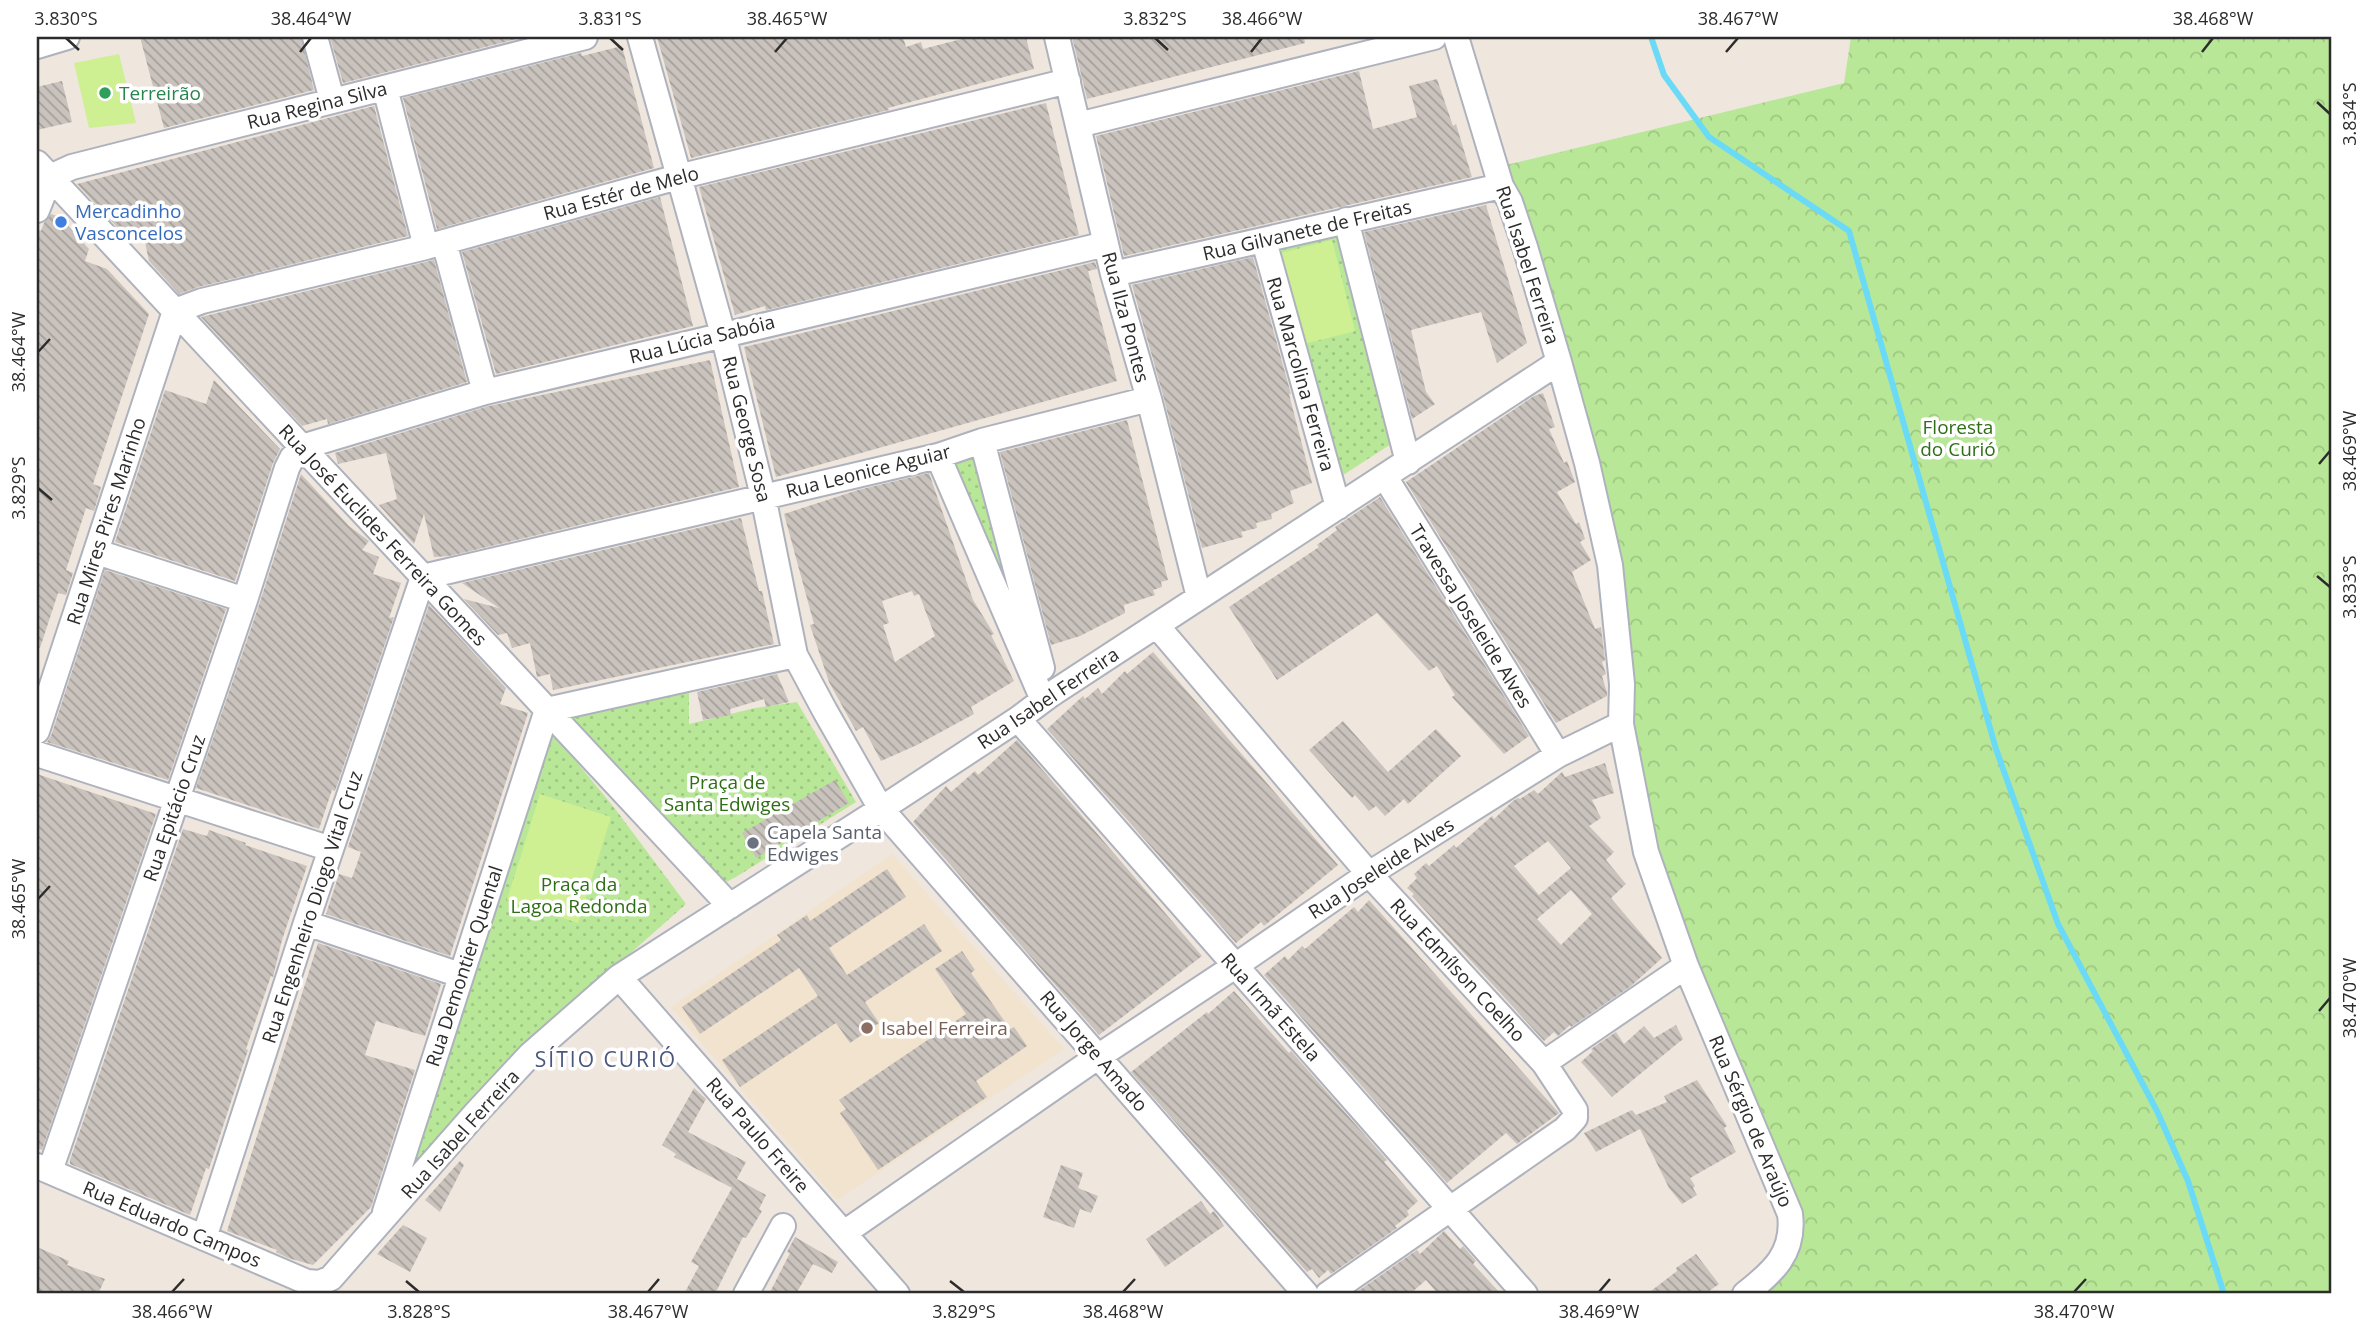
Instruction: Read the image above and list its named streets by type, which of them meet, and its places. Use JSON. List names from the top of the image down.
{
  "streets": {
    "street": [
      "Rua Regina Silva",
      "Rua Estér de Melo",
      "Rua Gilvanete de Freitas",
      "Rua Isabel Ferreira",
      "Rua Ilza Pontes",
      "Rua Lúcia Sabóia",
      "Rua Marcolina Ferreira",
      "Rua George Sosa",
      "Rua Leonice Aguiar",
      "Rua Mires Pires Marinho",
      "Rua José Euclides Ferreira Gomes",
      "Travessa Joseleide Alves",
      "Rua Epitácio Cruz",
      "Rua Joseleide Alves",
      "Rua Engenheiro Diogo Vital Cruz",
      "Rua Demontier Quental",
      "Rua Edmílson Coelho",
      "Rua Irmã Estela",
      "Rua Jorge Amado",
      "Rua Sérgio de Araújo",
      "Rua Paulo Freire",
      "Rua Eduardo Campos"
    ]
  },
  "crossings": [
    ["Rua Regina Silva", "Rua José Euclides Ferreira Gomes"],
    ["Rua Estér de Melo", "Rua Ilza Pontes"],
    ["Rua Estér de Melo", "Rua George Sosa"],
    ["Rua Estér de Melo", "Rua Mires Pires Marinho"],
    ["Rua Estér de Melo", "Rua José Euclides Ferreira Gomes"],
    ["Rua Gilvanete de Freitas", "Rua Isabel Ferreira"],
    ["Rua Gilvanete de Freitas", "Rua Ilza Pontes"],
    ["Rua Gilvanete de Freitas", "Rua Marcolina Ferreira"],
    ["Rua Isabel Ferreira", "Rua Ilza Pontes"],
    ["Rua Isabel Ferreira", "Rua Marcolina Ferreira"],
    ["Rua Isabel Ferreira", "Rua George Sosa"],
    ["Rua Isabel Ferreira", "Rua José Euclides Ferreira Gomes"],
    ["Rua Isabel Ferreira", "Travessa Joseleide Alves"],
    ["Rua Isabel Ferreira", "Rua Demontier Quental"],
    ["Rua Isabel Ferreira", "Rua Edmílson Coelho"],
    ["Rua Isabel Ferreira", "Rua Irmã Estela"],
    ["Rua Isabel Ferreira", "Rua Jorge Amado"],
    ["Rua Isabel Ferreira", "Rua Paulo Freire"],
    ["Rua Isabel Ferreira", "Rua Eduardo Campos"],
    ["Rua Ilza Pontes", "Rua Lúcia Sabóia"],
    ["Rua Ilza Pontes", "Rua Leonice Aguiar"],
    ["Rua Lúcia Sabóia", "Rua George Sosa"],
    ["Rua Lúcia Sabóia", "Rua José Euclides Ferreira Gomes"],
    ["Rua Lúcia Sabóia", "Rua Epitácio Cruz"],
    ["Rua George Sosa", "Rua Leonice Aguiar"],
    ["Rua George Sosa", "Rua Jorge Amado"],
    ["Rua Leonice Aguiar", "Rua José Euclides Ferreira Gomes"],
    ["Rua Leonice Aguiar", "Rua Engenheiro Diogo Vital Cruz"],
    ["Rua Mires Pires Marinho", "Rua José Euclides Ferreira Gomes"],
    ["Rua José Euclides Ferreira Gomes", "Rua Epitácio Cruz"],
    ["Rua José Euclides Ferreira Gomes", "Rua Engenheiro Diogo Vital Cruz"],
    ["Rua José Euclides Ferreira Gomes", "Rua Demontier Quental"],
    ["Travessa Joseleide Alves", "Rua Joseleide Alves"],
    ["Rua Epitácio Cruz", "Rua Eduardo Campos"],
    ["Rua Joseleide Alves", "Rua Edmílson Coelho"],
    ["Rua Joseleide Alves", "Rua Irmã Estela"],
    ["Rua Joseleide Alves", "Rua Jorge Amado"],
    ["Rua Joseleide Alves", "Rua Sérgio de Araújo"],
    ["Rua Joseleide Alves", "Rua Paulo Freire"],
    ["Rua Engenheiro Diogo Vital Cruz", "Rua Eduardo Campos"],
    ["Rua Edmílson Coelho", "Rua Irmã Estela"]
  ],
  "districts": ["SÍTIO CURIÓ"],
  "parks": ["Floresta do Curió", "Praça de Santa Edwiges", "Praça da Lagoa Redonda"],
  "places": [
    "Terreirão",
    "Mercadinho Vasconcelos",
    "Capela Santa Edwiges",
    "Isabel Ferreira"
  ],
  "coordinates": [
    "3.830°S",
    "38.464°W",
    "3.831°S",
    "38.465°W",
    "3.832°S",
    "38.466°W",
    "38.467°W",
    "38.468°W",
    "3.834°S",
    "38.469°W",
    "3.829°S",
    "3.833°S",
    "38.470°W",
    "3.828°S"
  ]
}
